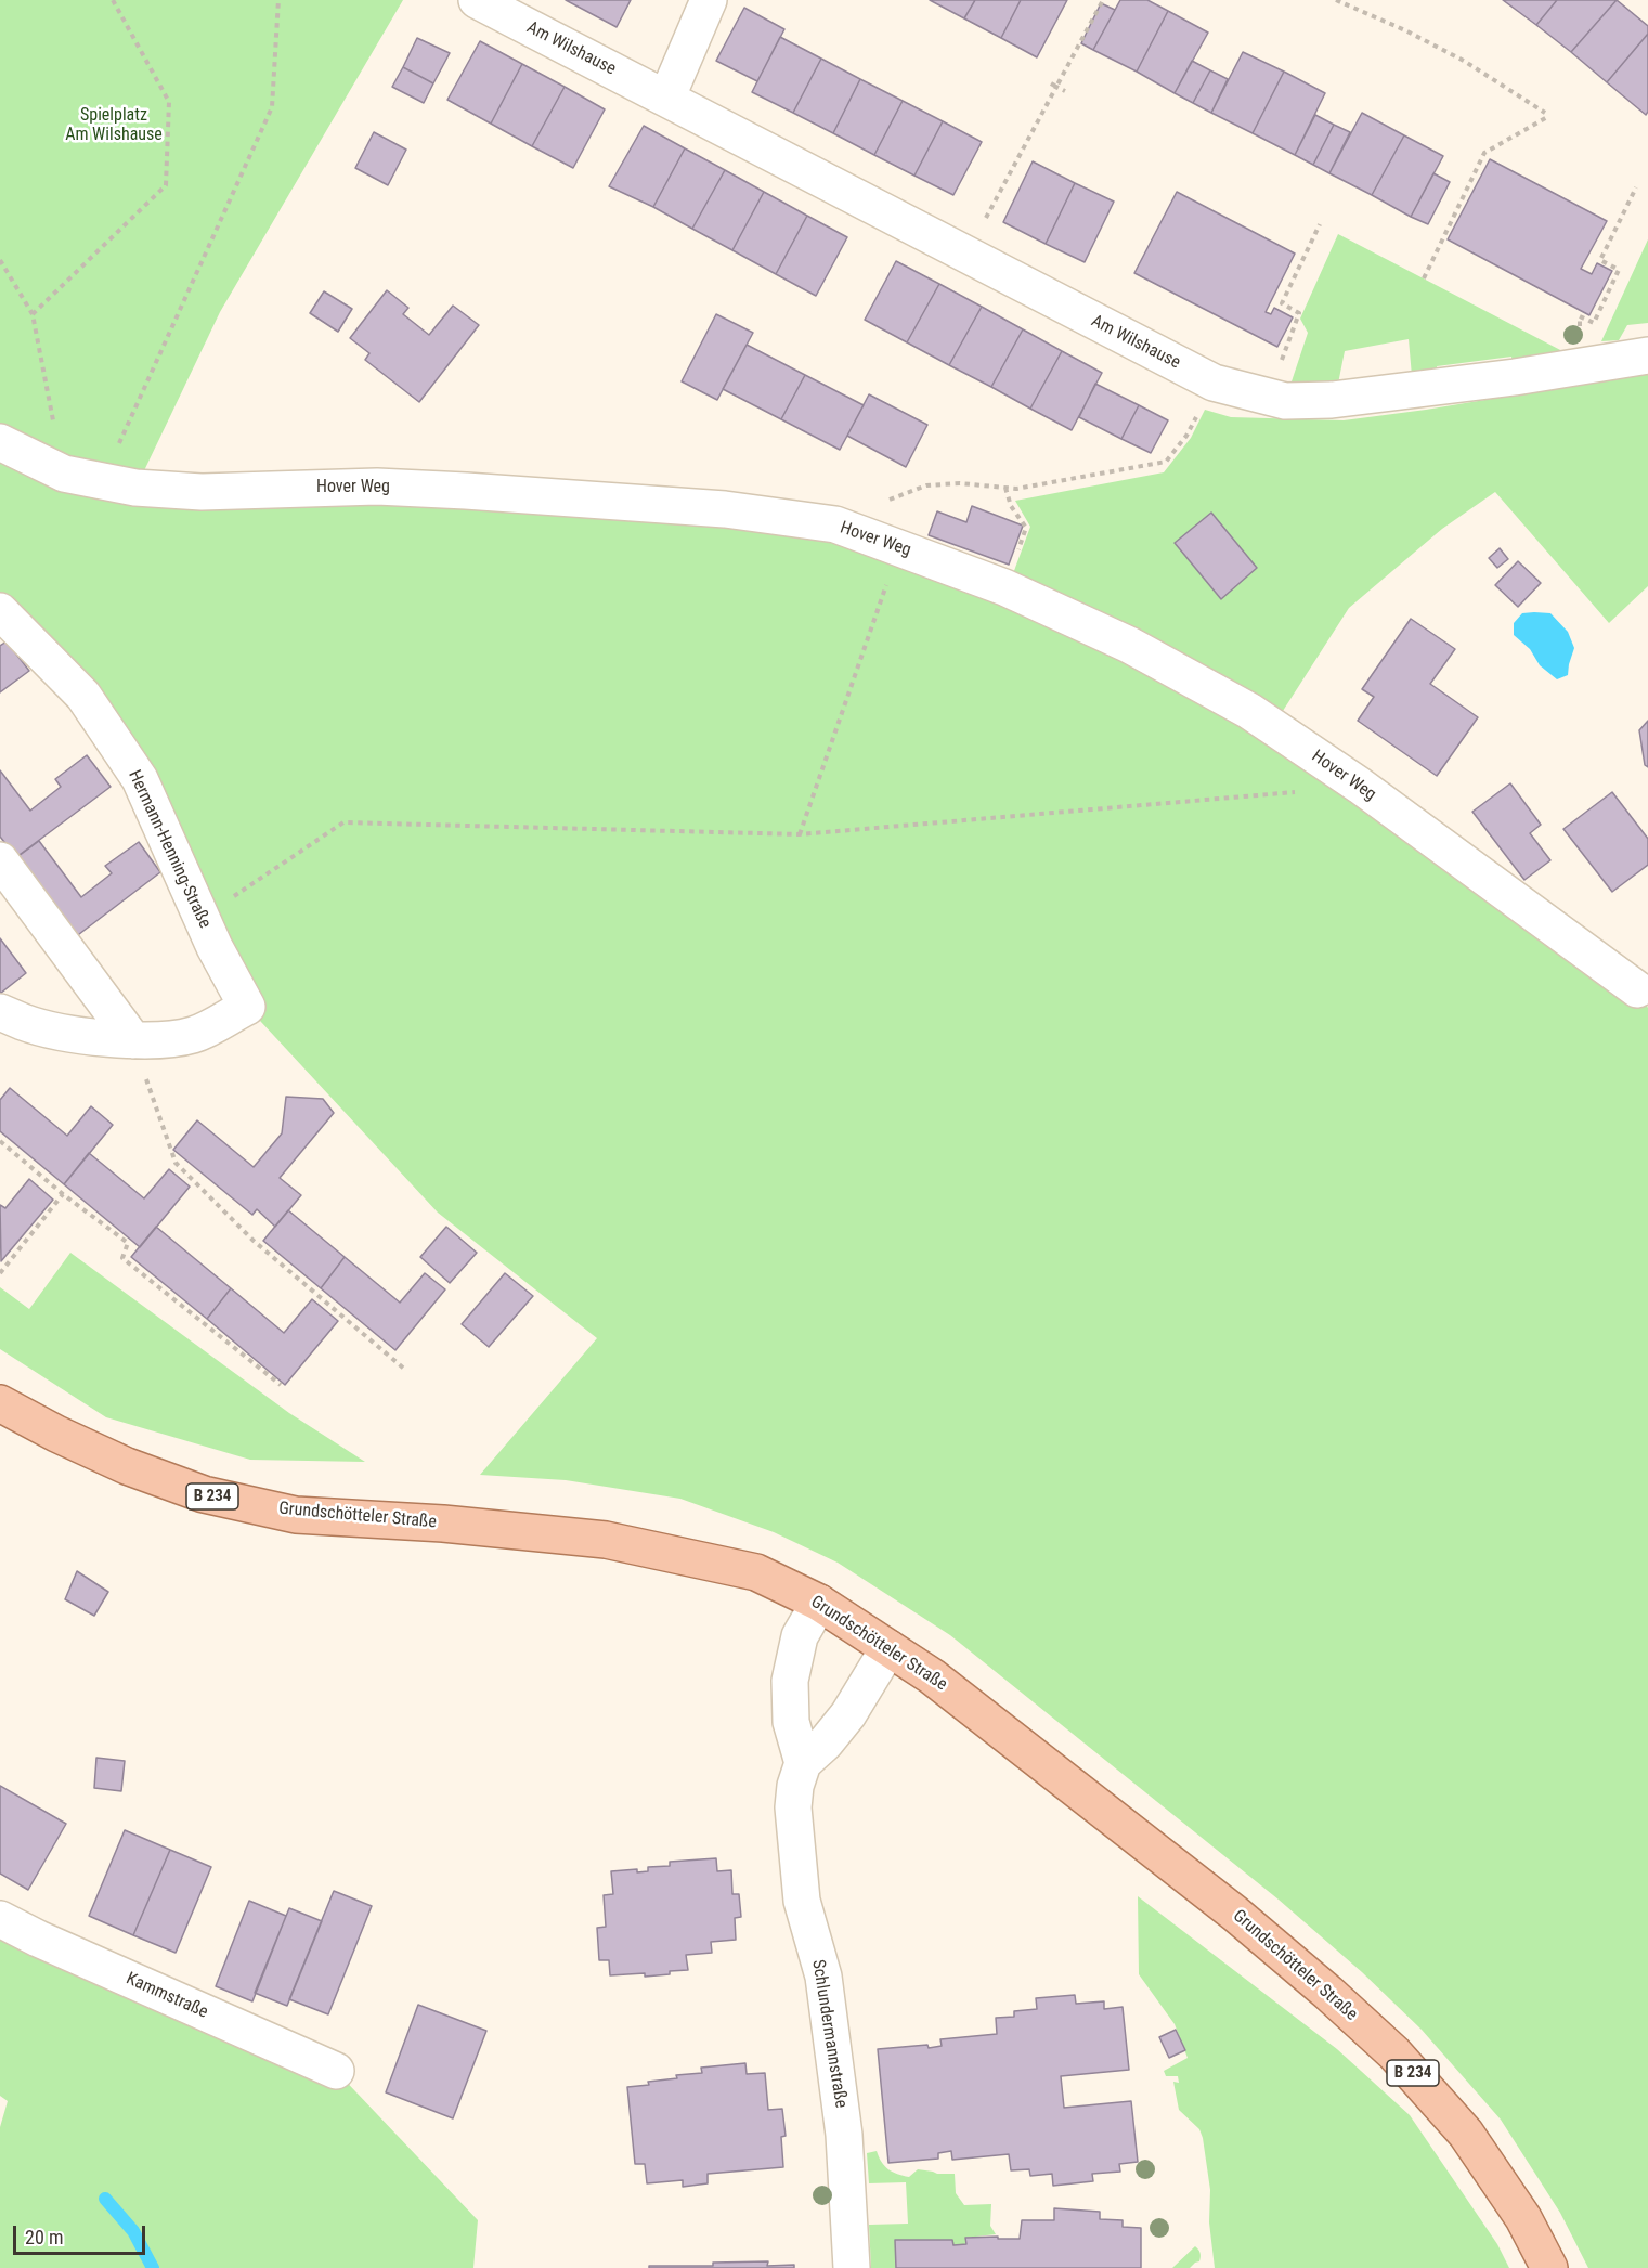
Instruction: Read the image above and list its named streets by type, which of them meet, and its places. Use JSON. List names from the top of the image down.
{
  "streets": {
    "main road": ["B 234", "Grundschötteler Straße"],
    "street": [
      "Am Wilshause",
      "Hover Weg",
      "Hermann-Henning-Straße",
      "Kammstraße",
      "Schlundermannstraße"
    ]
  },
  "parks": ["Spielplatz Am Wilshause"],
  "scale_bar": "20 m"
}
